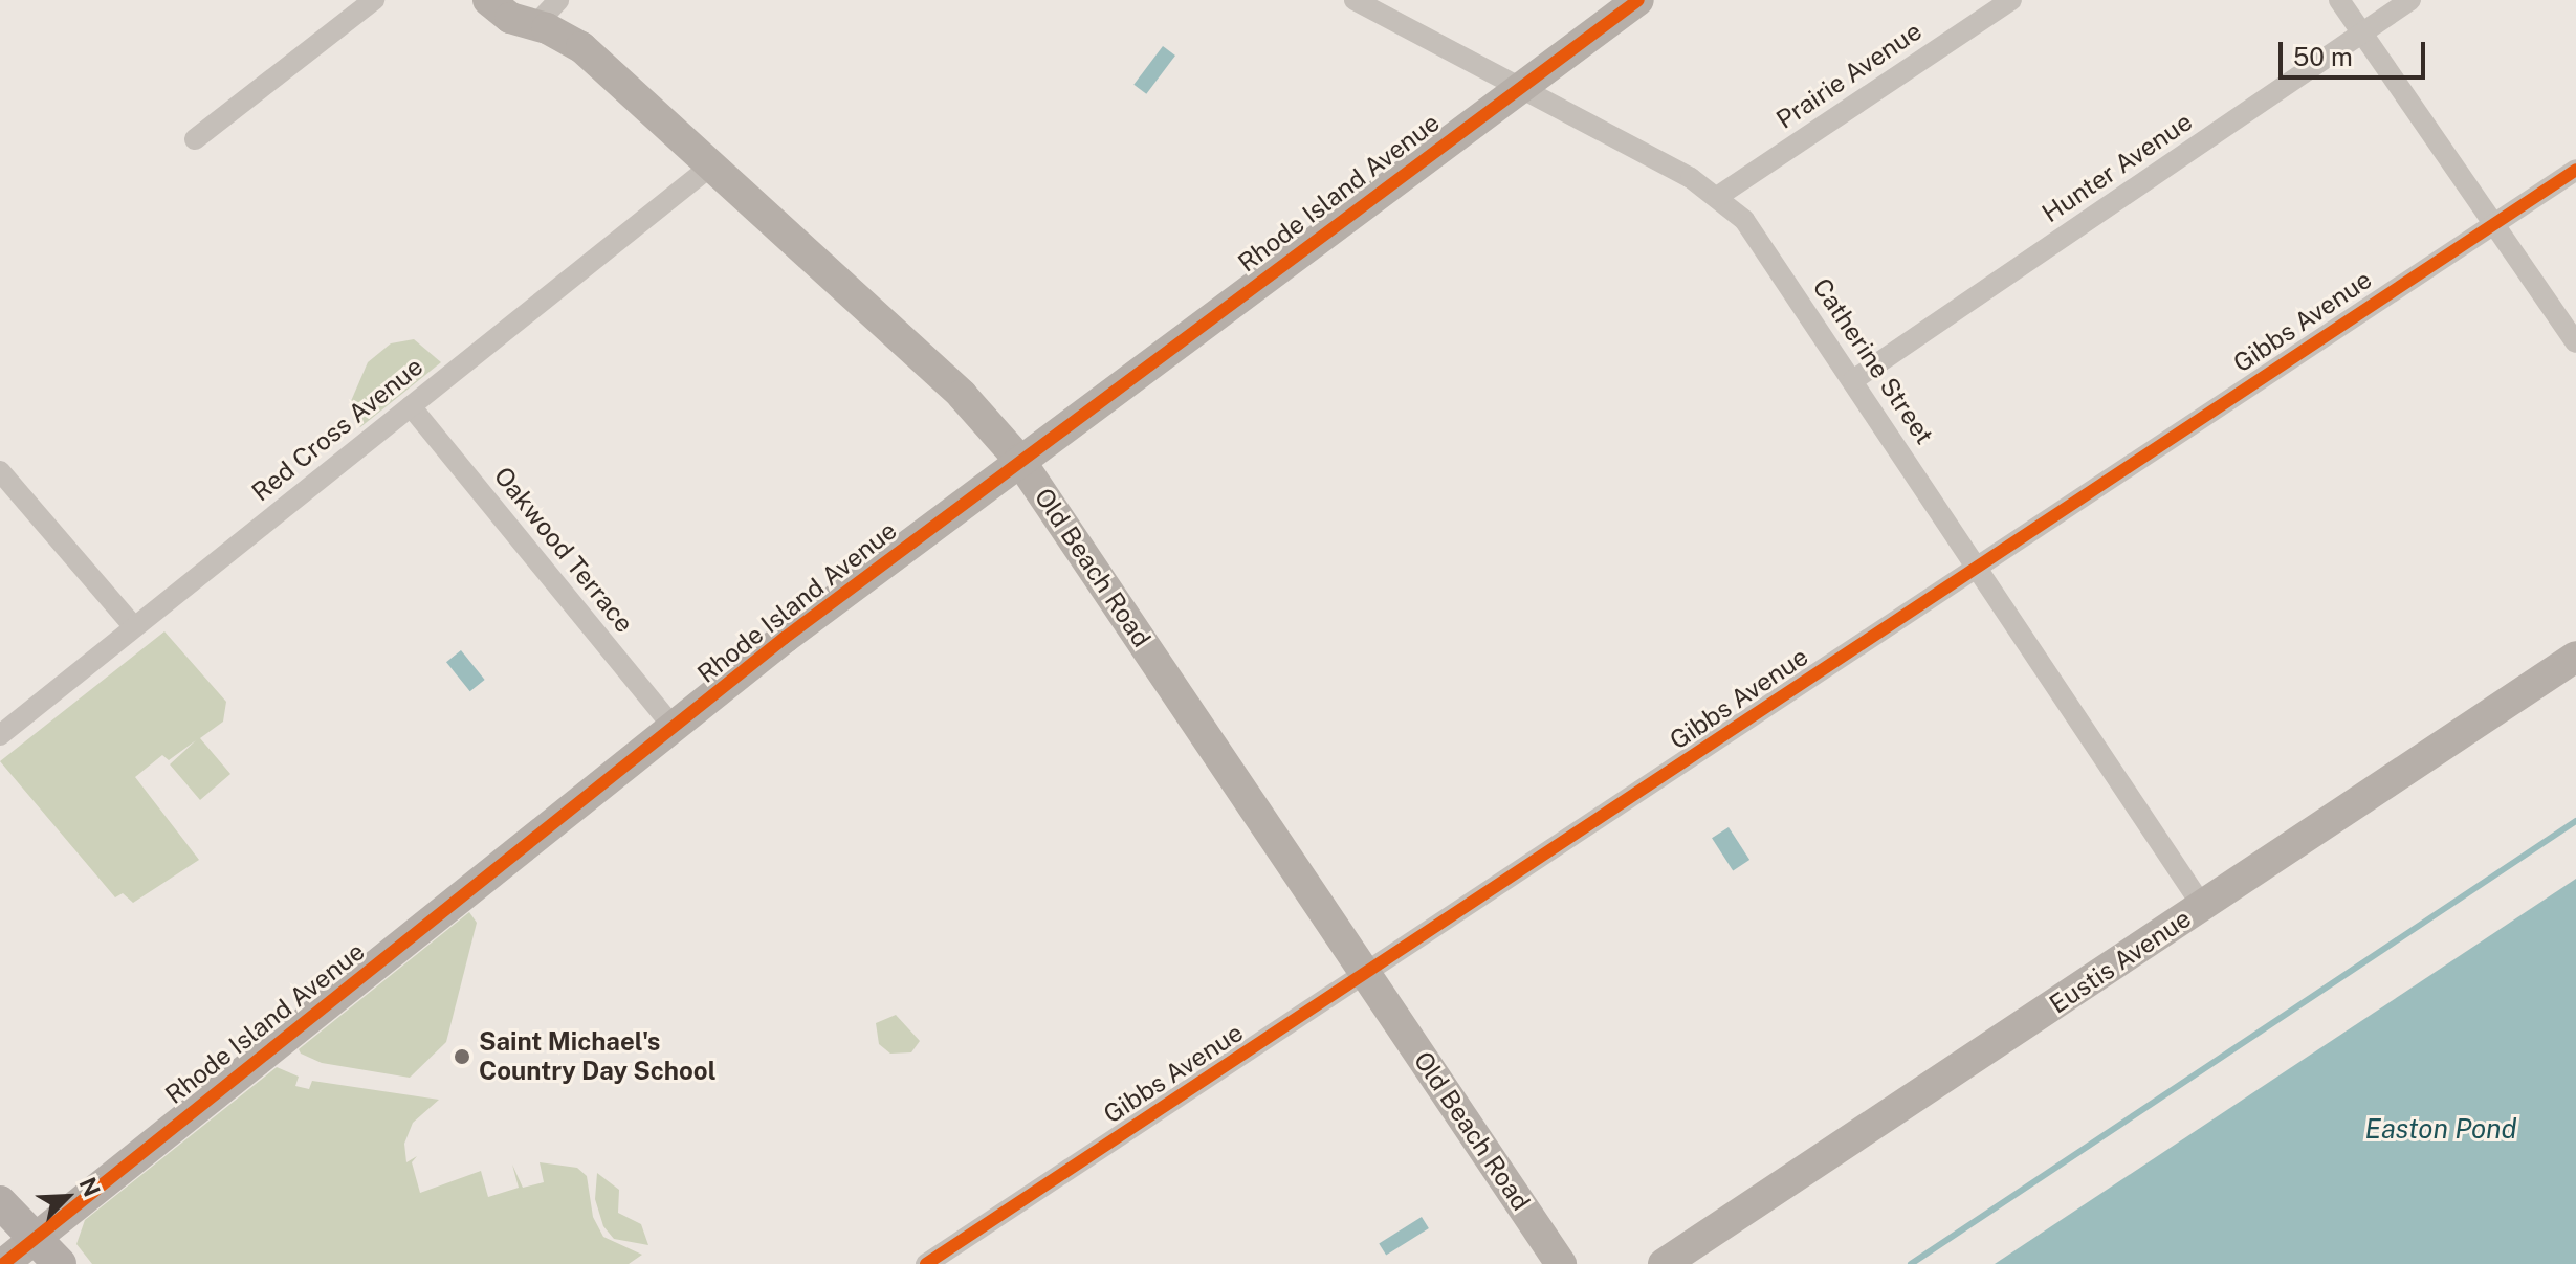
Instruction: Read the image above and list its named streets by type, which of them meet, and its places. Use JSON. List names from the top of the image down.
{
  "streets": {
    "street": [
      "Prairie Avenue",
      "Hunter Avenue",
      "Rhode Island Avenue",
      "Gibbs Avenue",
      "Catherine Street",
      "Red Cross Avenue",
      "Oakwood Terrace",
      "Old Beach Road",
      "Eustis Avenue"
    ]
  },
  "crossings": [
    ["Prairie Avenue", "Catherine Street"],
    ["Hunter Avenue", "Catherine Street"],
    ["Rhode Island Avenue", "Catherine Street"],
    ["Rhode Island Avenue", "Oakwood Terrace"],
    ["Rhode Island Avenue", "Old Beach Road"],
    ["Gibbs Avenue", "Catherine Street"],
    ["Gibbs Avenue", "Old Beach Road"],
    ["Catherine Street", "Eustis Avenue"],
    ["Red Cross Avenue", "Oakwood Terrace"],
    ["Red Cross Avenue", "Old Beach Road"]
  ],
  "water": ["Easton Pond"],
  "places": ["Saint Michael's Country Day School"],
  "scale_bar": "50 m",
  "north": "top right"
}
